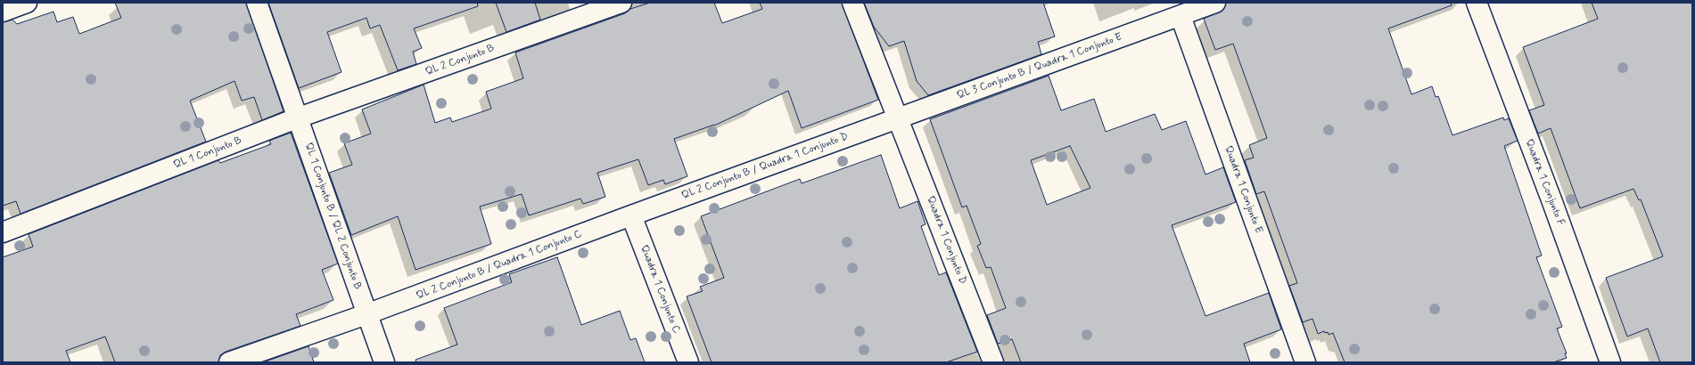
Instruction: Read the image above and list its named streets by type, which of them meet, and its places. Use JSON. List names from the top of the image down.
{
  "streets": {
    "street": [
      "QL 2 Conjunto B",
      "QL 3 Conjunto B / Quadra 1 Conjunto E",
      "QL 1 Conjunto B",
      "QL 2 Conjunto B / Quadra 1 Conjunto D",
      "Quadra 1 Conjunto F",
      "Quadra 1 Conjunto E",
      "QL 1 Conjunto B / QL 2 Conjunto B",
      "Quadra 1 Conjunto D",
      "QL 2 Conjunto B / Quadra 1 Conjunto C",
      "Quadra 1 Conjunto C"
    ]
  },
  "crossings": [
    ["QL 2 Conjunto B", "QL 1 Conjunto B"],
    ["QL 2 Conjunto B", "QL 1 Conjunto B / QL 2 Conjunto B"],
    ["QL 3 Conjunto B / Quadra 1 Conjunto E", "QL 2 Conjunto B / Quadra 1 Conjunto D"],
    ["QL 3 Conjunto B / Quadra 1 Conjunto E", "Quadra 1 Conjunto E"],
    ["QL 3 Conjunto B / Quadra 1 Conjunto E", "Quadra 1 Conjunto D"],
    ["QL 1 Conjunto B", "QL 1 Conjunto B / QL 2 Conjunto B"],
    ["QL 2 Conjunto B / Quadra 1 Conjunto D", "Quadra 1 Conjunto D"],
    ["QL 2 Conjunto B / Quadra 1 Conjunto D", "QL 2 Conjunto B / Quadra 1 Conjunto C"],
    ["QL 2 Conjunto B / Quadra 1 Conjunto D", "Quadra 1 Conjunto C"],
    ["QL 1 Conjunto B / QL 2 Conjunto B", "QL 2 Conjunto B / Quadra 1 Conjunto C"],
    ["QL 2 Conjunto B / Quadra 1 Conjunto C", "Quadra 1 Conjunto C"]
  ]
}
